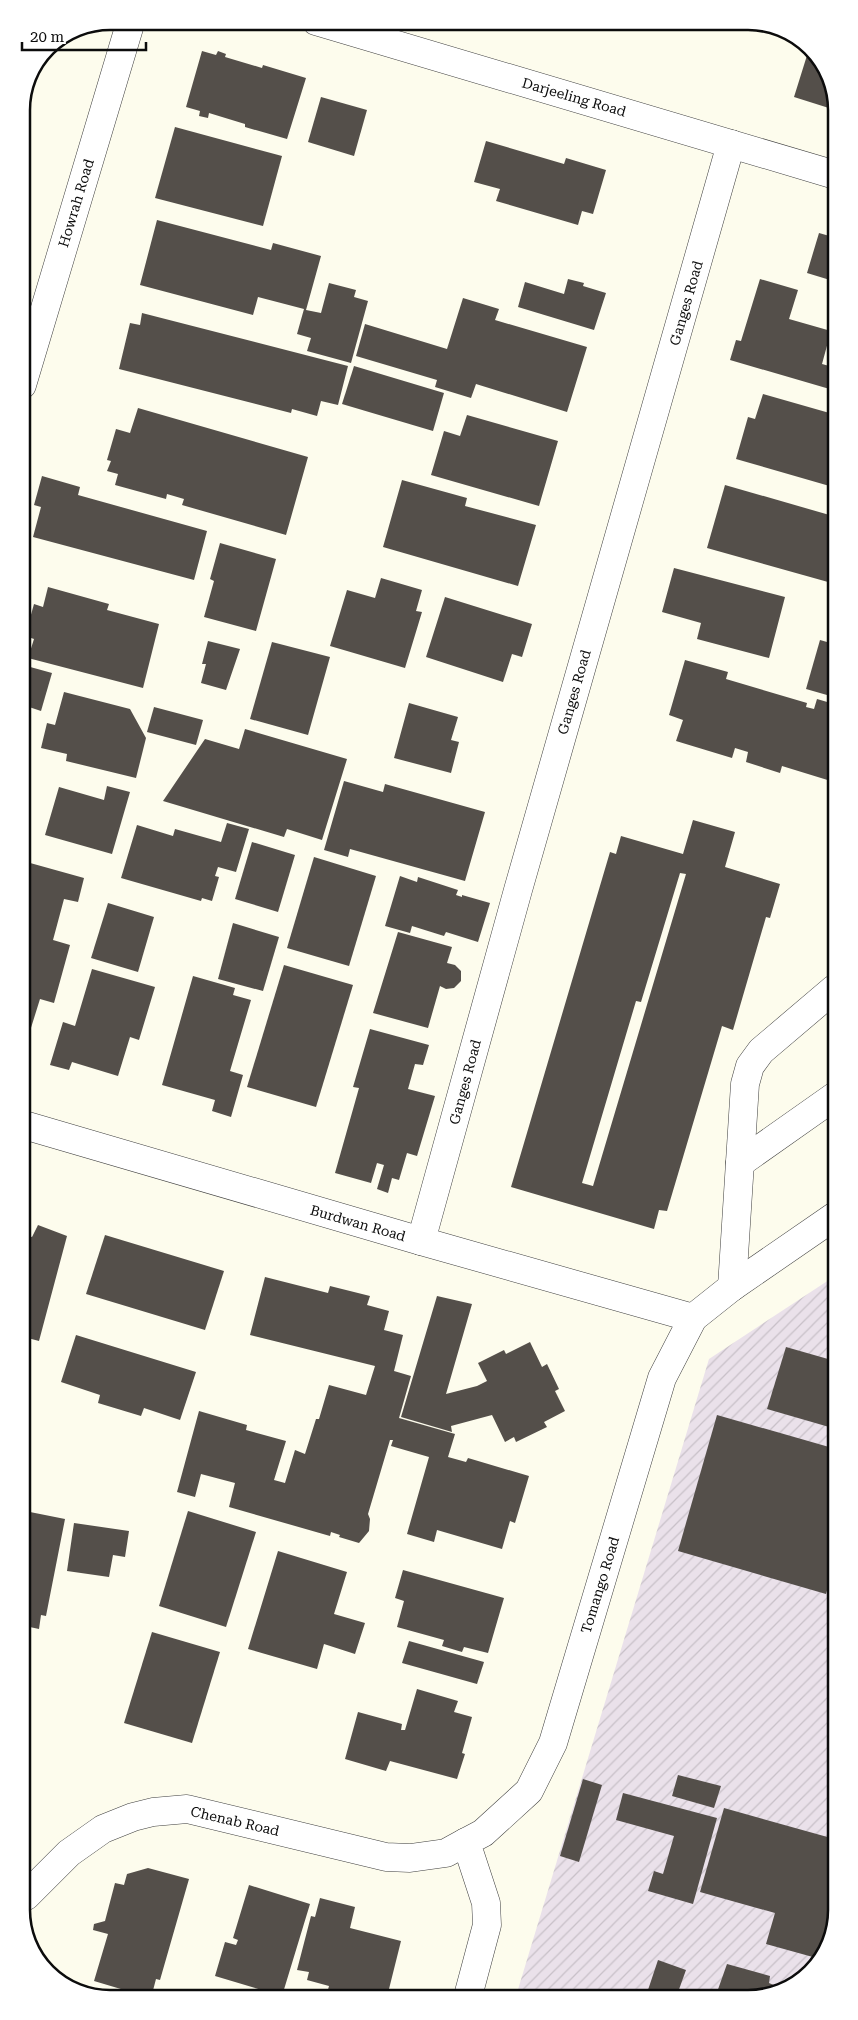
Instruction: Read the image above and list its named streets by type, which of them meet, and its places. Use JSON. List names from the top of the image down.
{
  "streets": {
    "street": [
      "Darjeeling Road",
      "Howrah Road",
      "Ganges Road",
      "Burdwan Road",
      "Tomango Road",
      "Chenab Road"
    ]
  },
  "crossings": [
    ["Darjeeling Road", "Ganges Road"],
    ["Ganges Road", "Burdwan Road"],
    ["Burdwan Road", "Tomango Road"],
    ["Tomango Road", "Chenab Road"]
  ],
  "scale_bar": "20 m"
}
